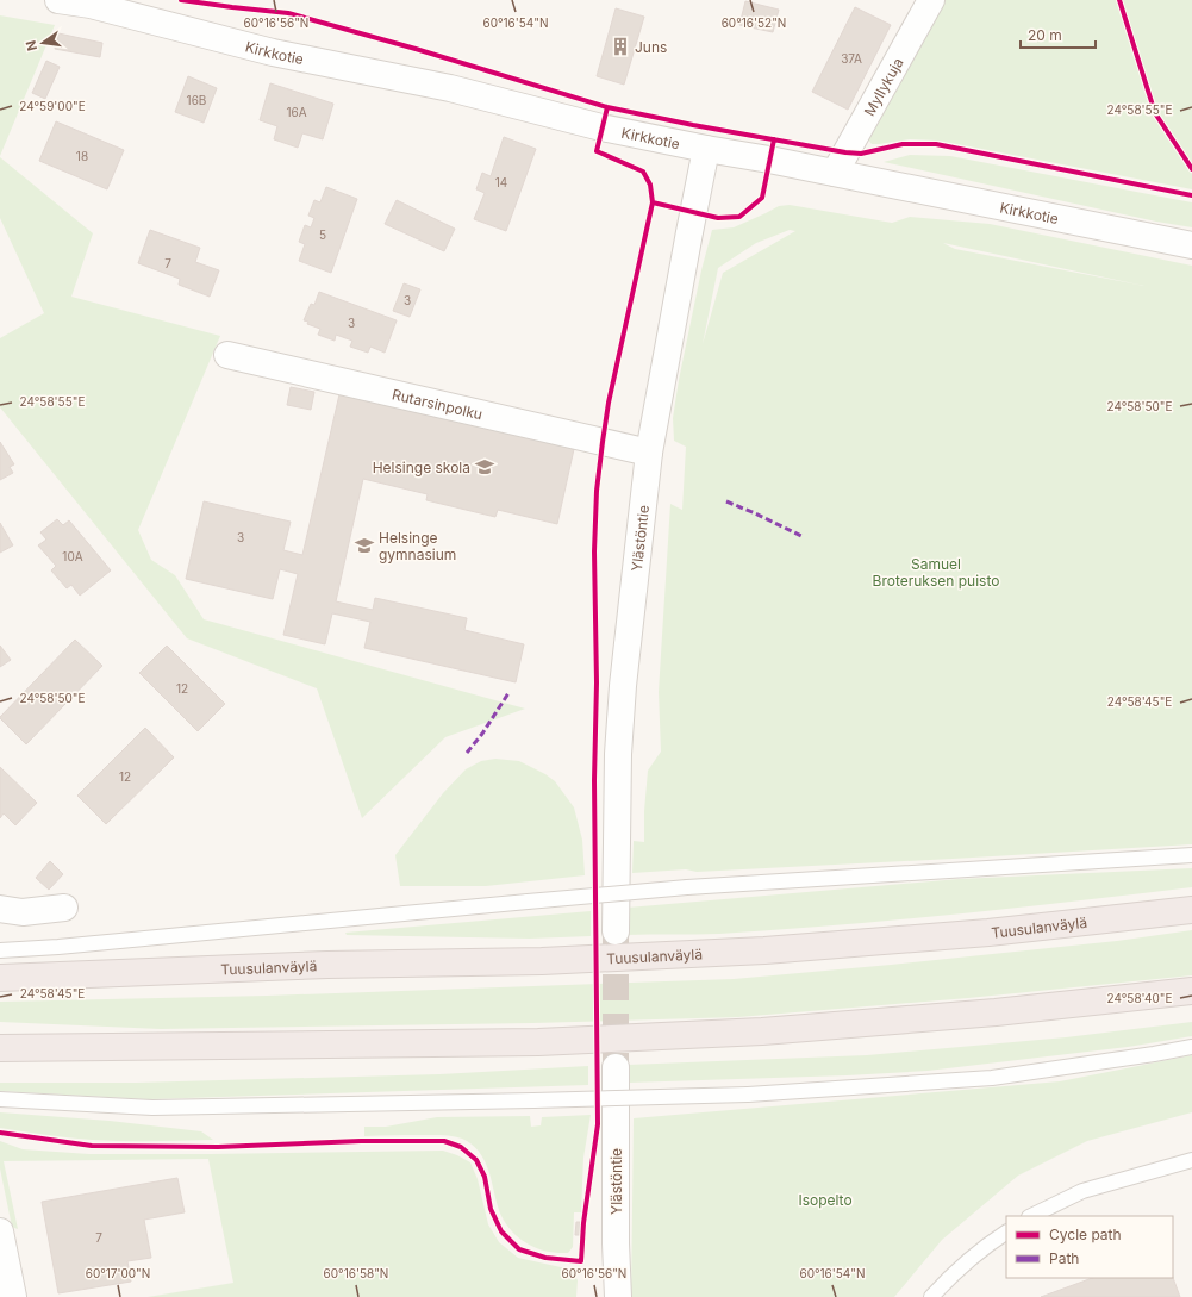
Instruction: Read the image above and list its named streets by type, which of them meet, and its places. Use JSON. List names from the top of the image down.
{
  "streets": {
    "highway": ["Tuusulanväylä"],
    "street": [
      "Kirkkotie",
      "Myllykuja",
      "Rutarsinpolku",
      "Ylästöntie"
    ]
  },
  "crossings": [
    ["Kirkkotie", "Myllykuja"],
    ["Kirkkotie", "Ylästöntie"],
    ["Rutarsinpolku", "Ylästöntie"]
  ],
  "parks": ["Samuel Broteruksen puisto", "Isopelto"],
  "places": {
    "building": ["Juns"],
    "school or university": ["Helsinge skola", "Helsinge gymnasium"]
  },
  "house_numbers": [
    "37A",
    "16B",
    "16A",
    "18",
    "14",
    "5",
    "7",
    "3",
    "3",
    "3",
    "10A",
    "12",
    "12",
    "7"
  ],
  "legend": ["Cycle path", "Path"],
  "scale_bar": "20 m",
  "north": "left",
  "coordinates": [
    "60°16'56\"N",
    "60°16'54\"N",
    "60°16'52\"N",
    "24°59'00\"E",
    "24°58'55\"E",
    "24°58'50\"E",
    "24°58'45\"E",
    "24°58'40\"E",
    "60°17'00\"N",
    "60°16'58\"N"
  ]
}
